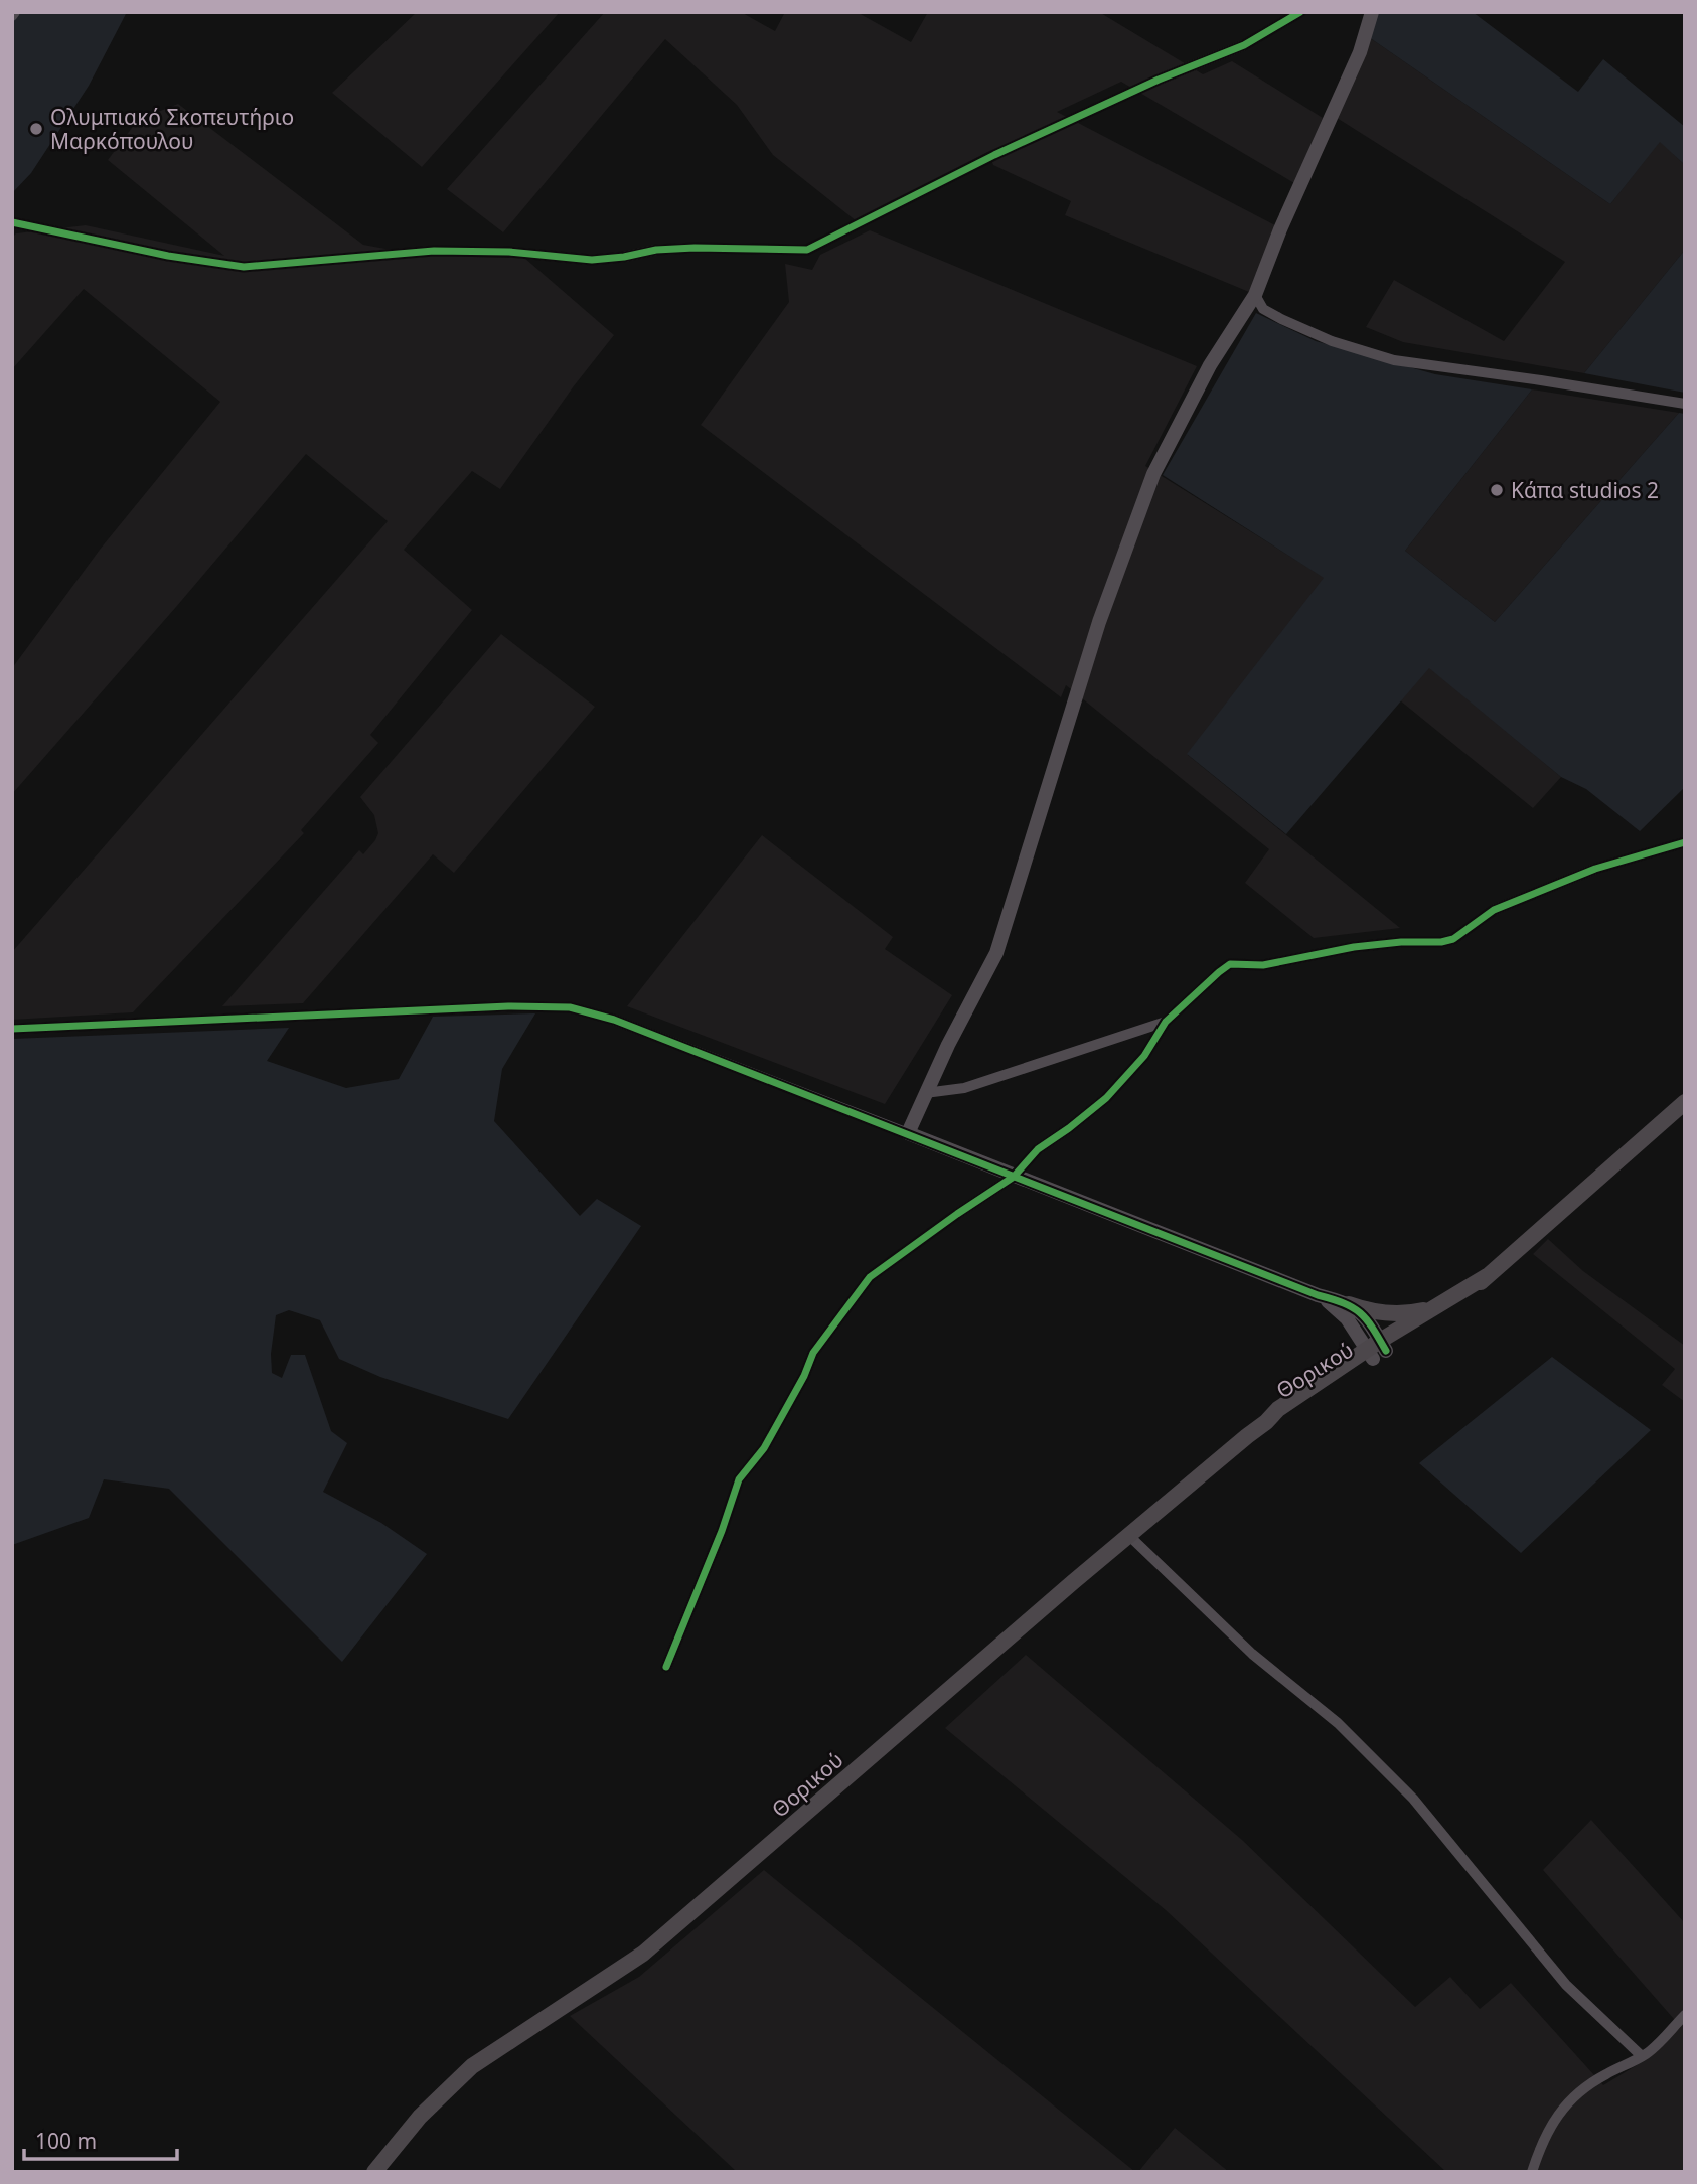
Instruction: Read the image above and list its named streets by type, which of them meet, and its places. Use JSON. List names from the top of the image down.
{
  "streets": {
    "main road": ["Θορικού"]
  },
  "places": ["Ολυμπιακό Σκοπευτήριο Μαρκόπουλου", "Κάπα studios 2"],
  "scale_bar": "100 m"
}
